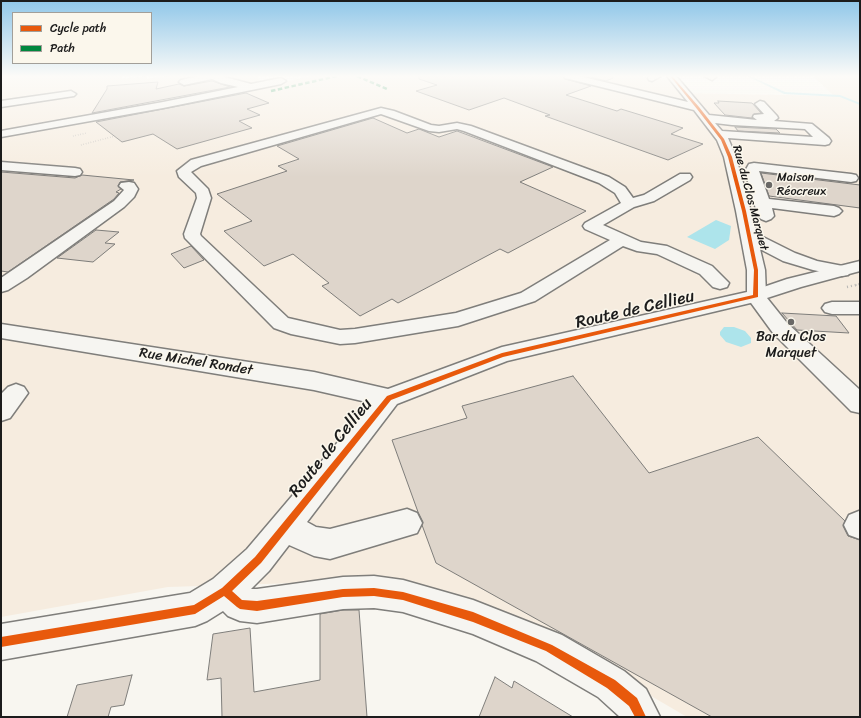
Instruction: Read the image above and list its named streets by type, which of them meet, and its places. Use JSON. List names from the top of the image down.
{
  "streets": {
    "street": ["Rue du Clos Marquet", "Route de Cellieu", "Rue Michel Rondet"]
  },
  "crossings": [
    ["Rue du Clos Marquet", "Route de Cellieu"],
    ["Route de Cellieu", "Rue Michel Rondet"]
  ],
  "places": ["Maison Réocreux", "Bar du Clos Marquet"],
  "legend": ["Cycle path", "Path"]
}
